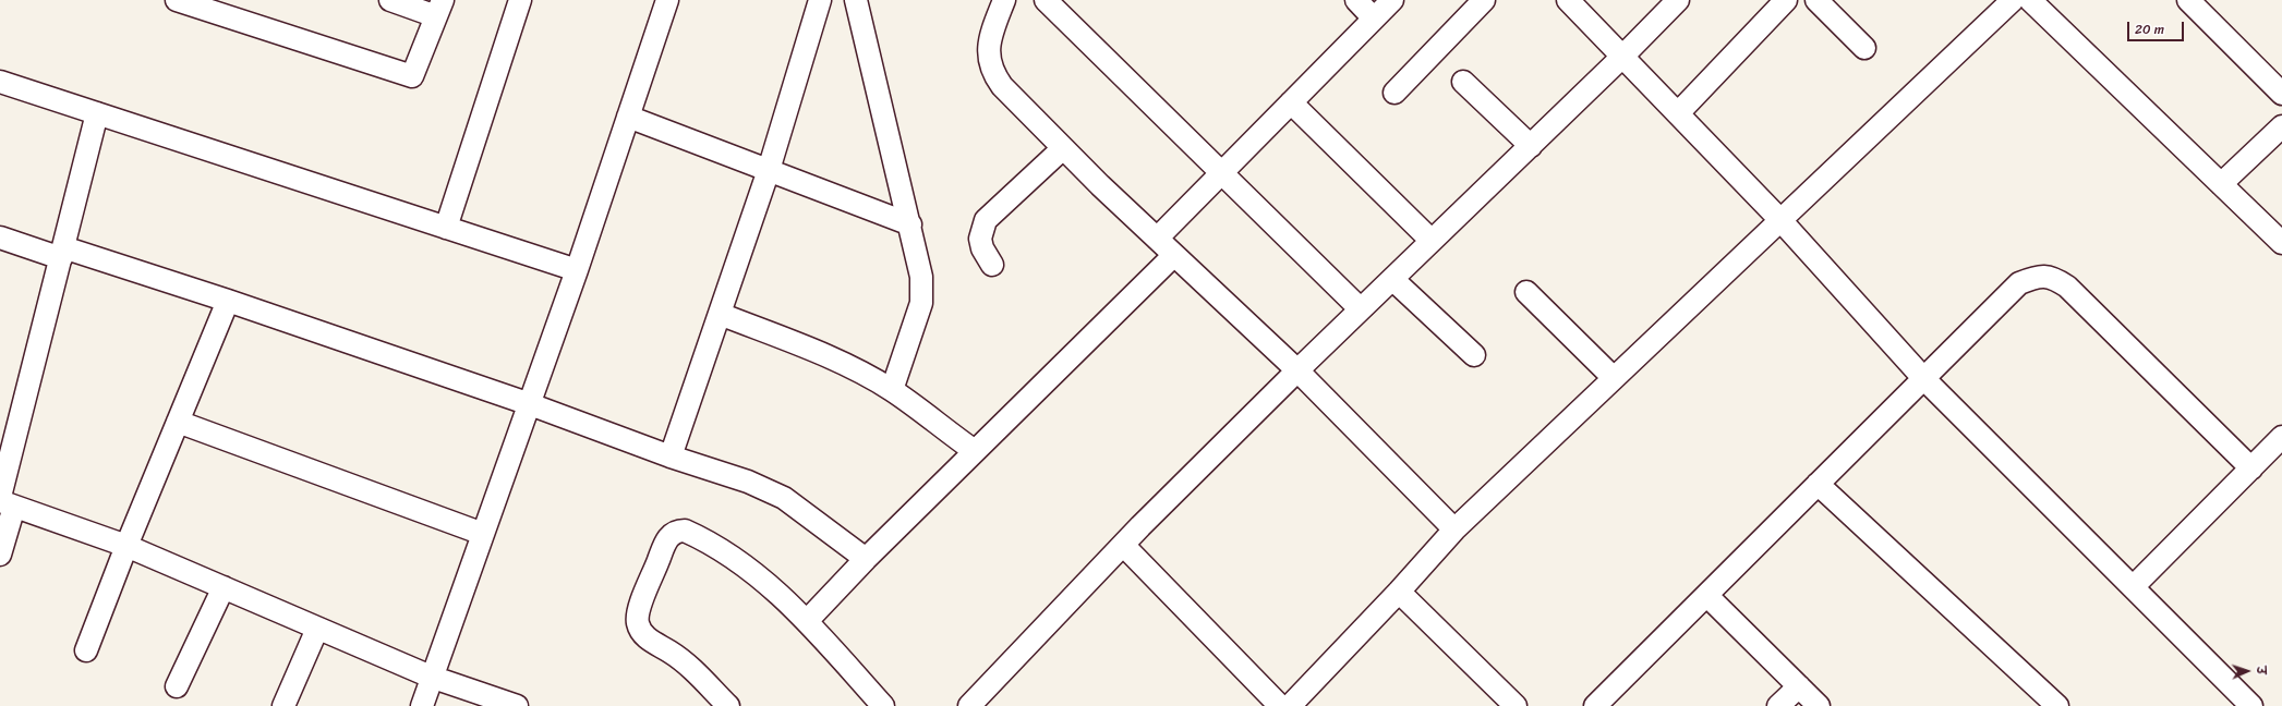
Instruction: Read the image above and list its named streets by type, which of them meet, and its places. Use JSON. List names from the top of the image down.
{
  "scale_bar": "20 m",
  "north": "right"
}
